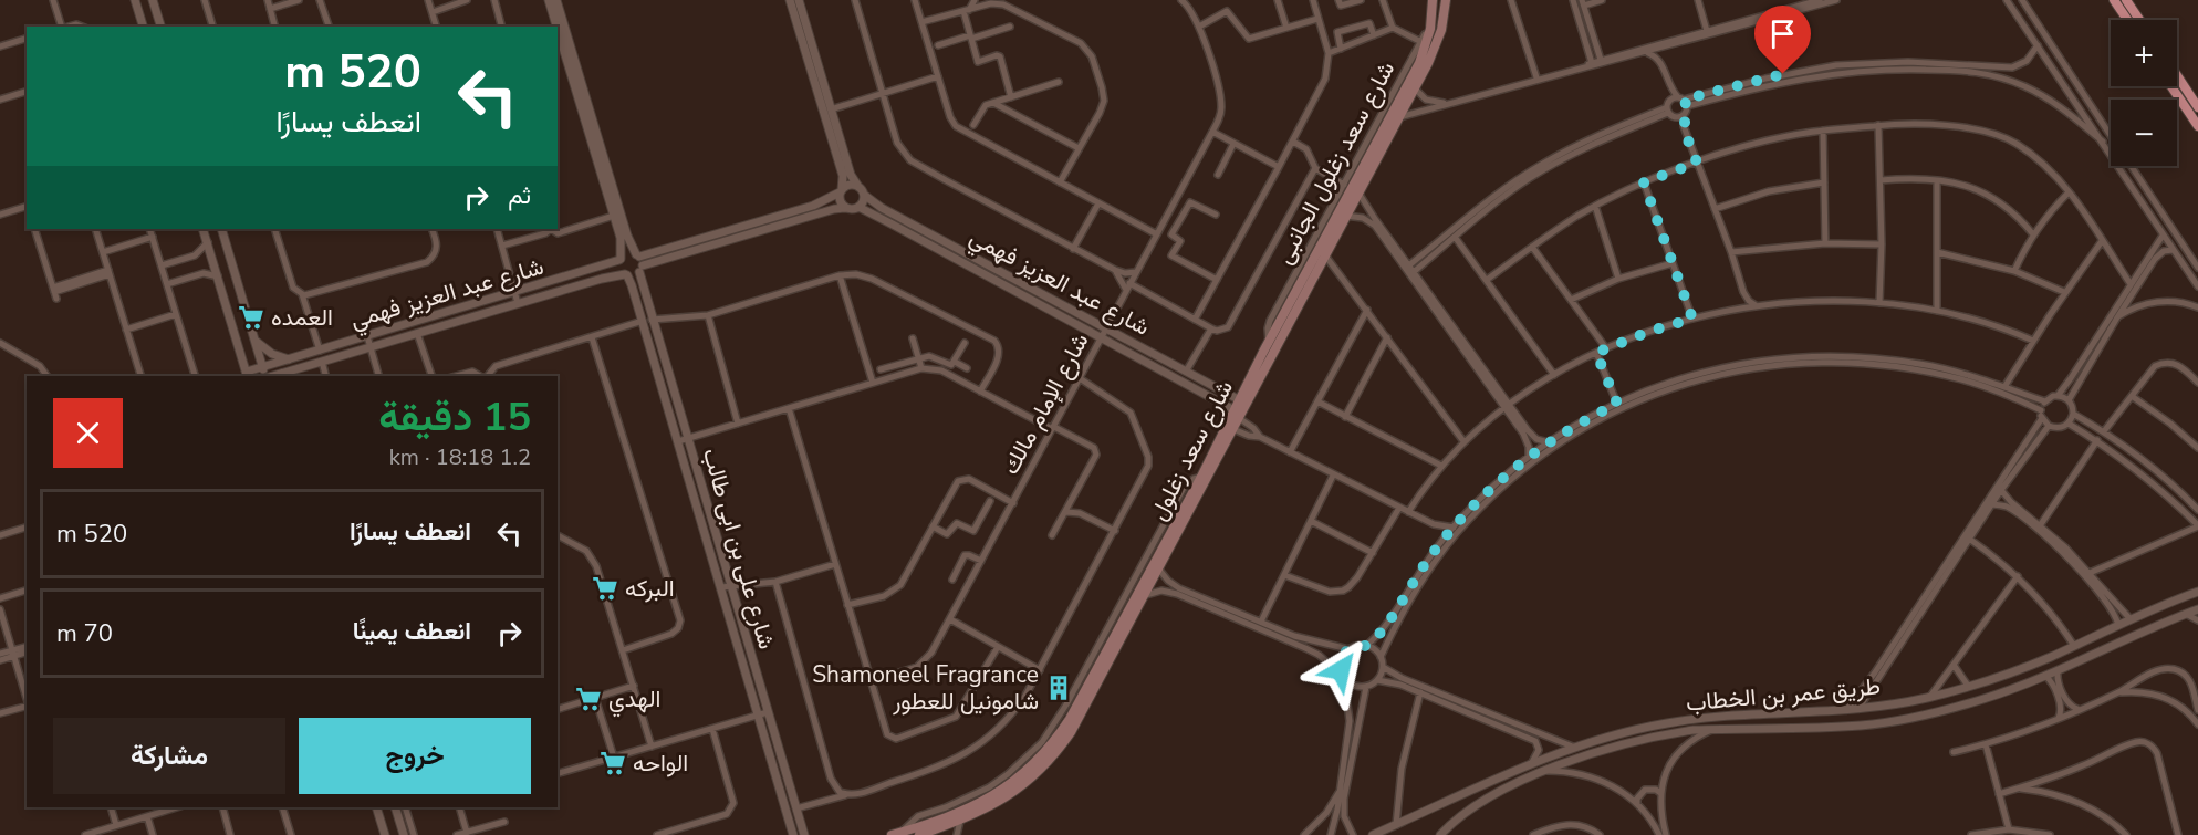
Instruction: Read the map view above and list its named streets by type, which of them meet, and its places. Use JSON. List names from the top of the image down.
{
  "streets": {
    "main road": ["شارع سعد زغلول"],
    "street": [
      "شارع سعد زغلول الجانبى",
      "شارع عبد العزيز فهمي",
      "شارع الإمام مالك",
      "شارع على بن ابى طالب",
      "طريق عمر بن الخطاب"
    ]
  },
  "crossings": [
    ["شارع سعد زغلول الجانبى", "شارع سعد زغلول"],
    ["شارع عبد العزيز فهمي", "شارع الإمام مالك"],
    ["شارع عبد العزيز فهمي", "شارع سعد زغلول"],
    ["شارع عبد العزيز فهمي", "شارع على بن ابى طالب"]
  ],
  "places": {
    "supermarket": [
      "العمده",
      "البركه",
      "الهدي",
      "الواحه"
    ],
    "building": ["Shamoneel Fragrance شامونيل للعطور"]
  },
  "page": {
    "map_buttons": ["+", "−"],
    "turn": ["520 m", "انعطف يسارًا"],
    "then": "ثم",
    "heading": ["15 دقيقة", "1.2 km · 18:18"],
    "list": [
      {
        "name": "انعطف يسارًا",
        "value": "520 m"
      },
      {
        "name": "انعطف يمينًا",
        "value": "70 m"
      }
    ],
    "buttons": ["خروج", "مشاركة"]
  }
}
